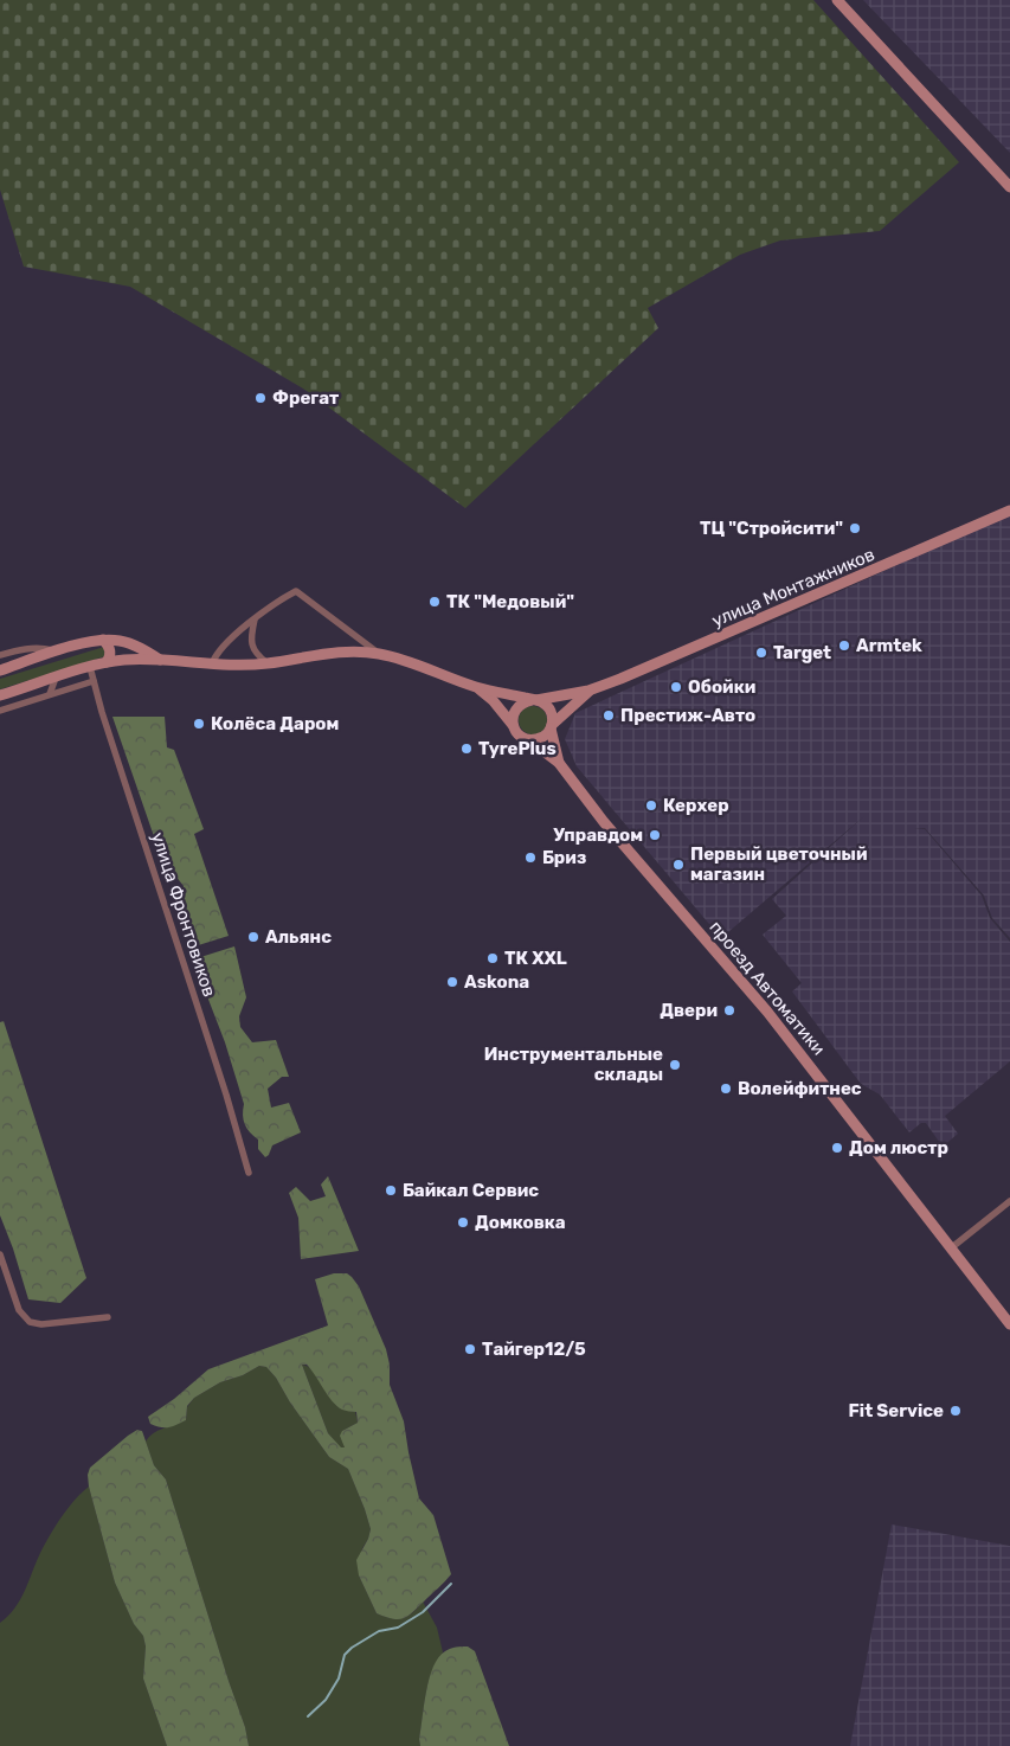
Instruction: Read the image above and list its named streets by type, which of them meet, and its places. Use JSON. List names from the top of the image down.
{
  "streets": {
    "main road": ["улица Монтажников", "проезд Автоматики"],
    "street": ["улица Фронтовиков"]
  },
  "crossings": [
    ["улица Монтажников", "улица Фронтовиков"],
    ["улица Монтажников", "проезд Автоматики"]
  ],
  "places": [
    "Фрегат",
    "ТЦ \"Стройсити\"",
    "ТК \"Медовый\"",
    "Armtek",
    "Target",
    "Обойки",
    "Престиж-Авто",
    "Колёса Даром",
    "TyrePlus",
    "Керхер",
    "Управдом",
    "Бриз",
    "Первый цветочный магазин",
    "Альянс",
    "ТК XXL",
    "Askona",
    "Двери",
    "Инструментальные склады",
    "Волейфитнес",
    "Дом люстр",
    "Байкал Сервис",
    "Домковка",
    "Тайгер12/5",
    "Fit Service"
  ]
}
